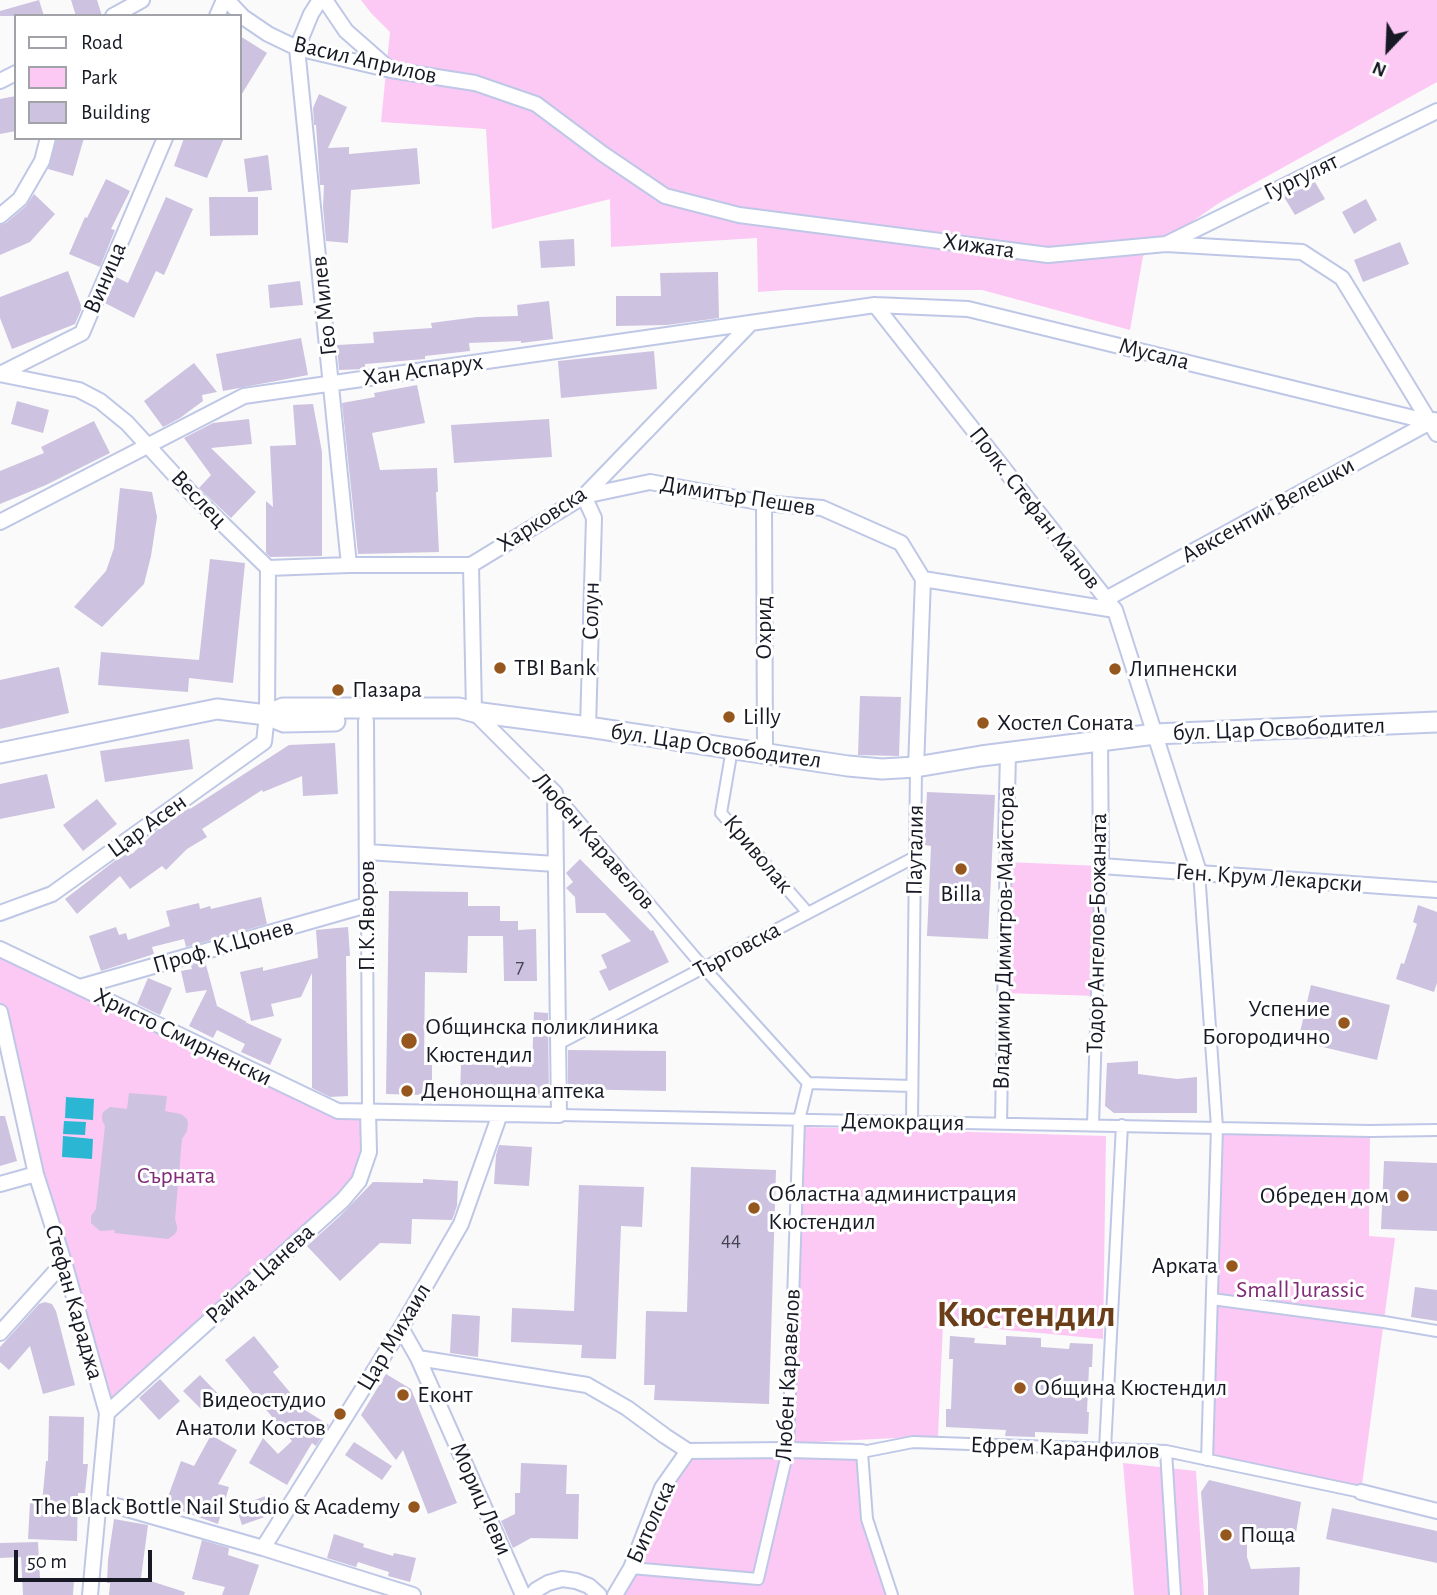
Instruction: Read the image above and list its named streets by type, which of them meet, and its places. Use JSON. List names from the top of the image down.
{
  "streets": {
    "main road": ["бул. Цар Освободител"],
    "street": [
      "Васил Априлов",
      "Гургулят",
      "Хижата",
      "Виница",
      "Гео Милев",
      "Мусала",
      "Хан Аспарух",
      "Димитър Пешев",
      "Веслец",
      "Полк. Стефан Манов",
      "Авксентий Велешки",
      "Харковска",
      "Солун",
      "Охрид",
      "Цар Асен",
      "Любен Kаравелов",
      "Пауталия",
      "Криволак",
      "Ген. Крум Лекарски",
      "П.К.Яворов",
      "Тодор Ангелов-Божаната",
      "Владимир Димитров-Майстора",
      "Проф. К.Цонев",
      "Търговска",
      "Христо Смирненски",
      "Демокрация",
      "Райна Цанева",
      "Стефан Караджа",
      "Цар Михаил",
      "Ефрем Каранфилов",
      "Мориц Леви",
      "Битолска"
    ]
  },
  "crossings": [
    ["Васил Априлов", "Хижата"],
    ["Васил Априлов", "Гео Милев"],
    ["Гургулят", "Хижата"],
    ["Хижата", "Мусала"],
    ["Хижата", "Авксентий Велешки"],
    ["Виница", "Веслец"],
    ["Гео Милев", "Хан Аспарух"],
    ["Гео Милев", "Харковска"],
    ["Мусала", "Хан Аспарух"],
    ["Мусала", "Полк. Стефан Манов"],
    ["Мусала", "Авксентий Велешки"],
    ["Хан Аспарух", "Веслец"],
    ["Хан Аспарух", "Полк. Стефан Манов"],
    ["Хан Аспарух", "Харковска"],
    ["Димитър Пешев", "Харковска"],
    ["Димитър Пешев", "Солун"],
    ["Димитър Пешев", "Охрид"],
    ["Димитър Пешев", "Пауталия"],
    ["Веслец", "Харковска"],
    ["Полк. Стефан Манов", "Авксентий Велешки"],
    ["Полк. Стефан Манов", "бул. Цар Освободител"],
    ["Полк. Стефан Манов", "Ген. Крум Лекарски"],
    ["Харковска", "Солун"],
    ["Солун", "бул. Цар Освободител"],
    ["Охрид", "бул. Цар Освободител"],
    ["бул. Цар Освободител", "Цар Асен"],
    ["бул. Цар Освободител", "Любен Kаравелов"],
    ["бул. Цар Освободител", "Пауталия"],
    ["бул. Цар Освободител", "Криволак"],
    ["бул. Цар Освободител", "Тодор Ангелов-Божаната"],
    ["бул. Цар Освободител", "Владимир Димитров-Майстора"],
    ["Любен Kаравелов", "Търговска"],
    ["Любен Kаравелов", "Демокрация"],
    ["Любен Kаравелов", "Ефрем Каранфилов"],
    ["Любен Kаравелов", "Битолска"],
    ["Пауталия", "Търговска"],
    ["Пауталия", "Демокрация"],
    ["Криволак", "Търговска"],
    ["Ген. Крум Лекарски", "Тодор Ангелов-Божаната"],
    ["П.К.Яворов", "Проф. К.Цонев"],
    ["П.К.Яворов", "Христо Смирненски"],
    ["П.К.Яворов", "Демокрация"],
    ["П.К.Яворов", "Райна Цанева"],
    ["Тодор Ангелов-Божаната", "Демокрация"],
    ["Владимир Димитров-Майстора", "Демокрация"],
    ["Проф. К.Цонев", "Христо Смирненски"],
    ["Христо Смирненски", "Демокрация"],
    ["Христо Смирненски", "Райна Цанева"],
    ["Демокрация", "Райна Цанева"],
    ["Демокрация", "Цар Михаил"],
    ["Райна Цанева", "Стефан Караджа"],
    ["Цар Михаил", "Мориц Леви"],
    ["Ефрем Каранфилов", "Битолска"]
  ],
  "districts": ["Кюстендил"],
  "parks": ["Сърната", "Small Jurassic"],
  "places": [
    "TBI Bank",
    "Липненски",
    "Пазара",
    "Lilly",
    "Хостел Соната",
    "Billa",
    "Успение Богородично",
    "Общинска поликлиника Кюстендил",
    "Денонощна аптека",
    "Обреден дом",
    "Областна администрация Кюстендил",
    "Арката",
    "Община Кюстендил",
    "Еконт",
    "Видеостудио Анатоли Костов",
    "The Black Bottle Nail Studio & Academy",
    "Поща"
  ],
  "house_numbers": ["7", "44"],
  "legend": ["Road", "Park", "Building"],
  "scale_bar": "50 m",
  "north": "bottom left"
}
